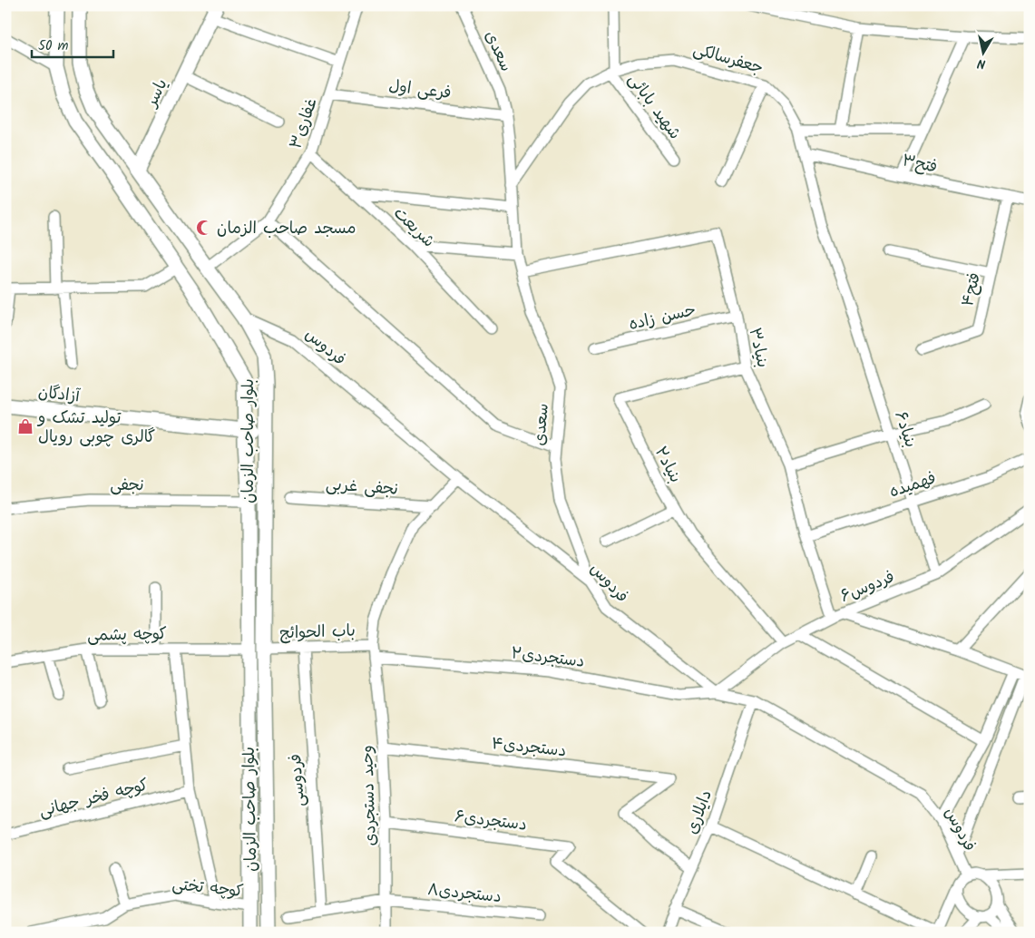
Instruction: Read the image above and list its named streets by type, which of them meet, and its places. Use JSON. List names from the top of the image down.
{
  "streets": {
    "main road": ["یاسر", "آزادگان", "بلوار صاحب الزمان"],
    "street": [
      "سعدی",
      "جعفرسالکی",
      "فرعی اول",
      "شهید بابائی",
      "غفاری۳",
      "فتح۳",
      "شریعت",
      "فتح۴",
      "حسن زاده",
      "فردوس",
      "بنیاد۳",
      "بنیاد۶",
      "بنیاد۲",
      "نجفی",
      "فهمیده",
      "نجفی غربی",
      "فردوس۶",
      "باب الحوائج",
      "کوچه پشمی",
      "دستجردی۲",
      "دستجردی۴",
      "فردوسی",
      "وحید دستجردی",
      "کوچه فخر جهانی",
      "دایلاری",
      "دستجردی۶",
      "کوچه تختی",
      "دستجردی۸"
    ]
  },
  "crossings": [
    ["سعدی", "جعفرسالکی"],
    ["سعدی", "فرعی اول"],
    ["سعدی", "فردوس"],
    ["سعدی", "بنیاد۳"],
    ["جعفرسالکی", "شهید بابائی"],
    ["جعفرسالکی", "فتح۳"],
    ["جعفرسالکی", "بنیاد۶"],
    ["فرعی اول", "غفاری۳"],
    ["یاسر", "بلوار صاحب الزمان"],
    ["غفاری۳", "شریعت"],
    ["غفاری۳", "بلوار صاحب الزمان"],
    ["فتح۳", "فتح۴"],
    ["حسن زاده", "بنیاد۳"],
    ["فردوس", "بلوار صاحب الزمان"],
    ["فردوس", "فردوس۶"],
    ["فردوس", "دستجردی۲"],
    ["فردوس", "دایلاری"],
    ["بنیاد۳", "بنیاد۲"],
    ["بنیاد۳", "فهمیده"],
    ["بنیاد۳", "فردوس۶"],
    ["آزادگان", "بلوار صاحب الزمان"],
    ["بنیاد۶", "فهمیده"],
    ["بنیاد۶", "فردوس۶"],
    ["بلوار صاحب الزمان", "نجفی"],
    ["بلوار صاحب الزمان", "باب الحوائج"],
    ["بلوار صاحب الزمان", "کوچه پشمی"],
    ["بلوار صاحب الزمان", "کوچه تختی"],
    ["بنیاد۲", "فردوس۶"],
    ["فردوس۶", "دستجردی۲"],
    ["باب الحوائج", "فردوسی"],
    ["باب الحوائج", "وحید دستجردی"],
    ["دستجردی۲", "وحید دستجردی"],
    ["دستجردی۴", "وحید دستجردی"],
    ["دستجردی۴", "دایلاری"],
    ["فردوسی", "دستجردی۸"],
    ["وحید دستجردی", "دستجردی۶"],
    ["وحید دستجردی", "دستجردی۸"]
  ],
  "places": {
    "mosque": ["مسجد صاحب الزمان"],
    "shop": ["تولید تشک و گالری چوبی رویال"]
  },
  "scale_bar": "50 m",
  "north": "bottom"
}
